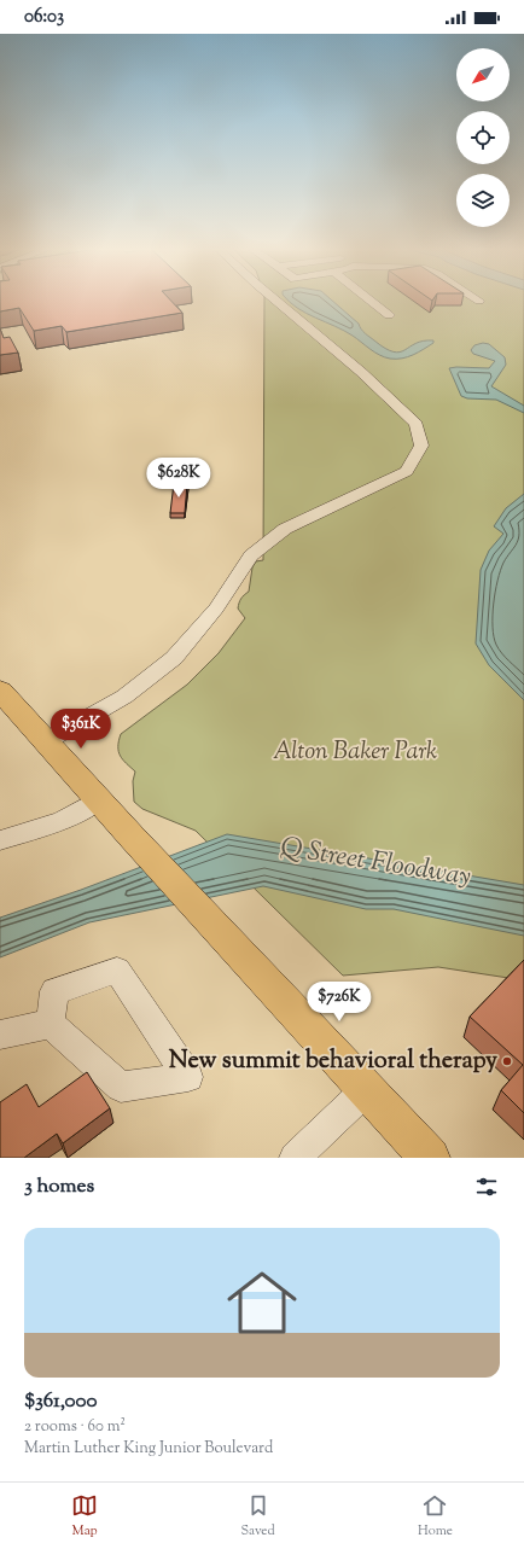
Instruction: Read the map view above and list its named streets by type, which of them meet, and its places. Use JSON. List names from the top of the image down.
{
  "water": ["Q Street Floodway"],
  "parks": ["Alton Baker Park"],
  "places": ["New summit behavioral therapy"],
  "north": "bottom left",
  "page": {
    "status": "06:03",
    "price": ["$628K", "$361K", "$726K"],
    "heading": "3 homes",
    "list": [
      {
        "name": "$361,000",
        "note": "2 rooms · 60 m² · Martin Luther King Junior Boulevard"
      }
    ],
    "tabs": ["Map", "Saved", "Home"]
  }
}
